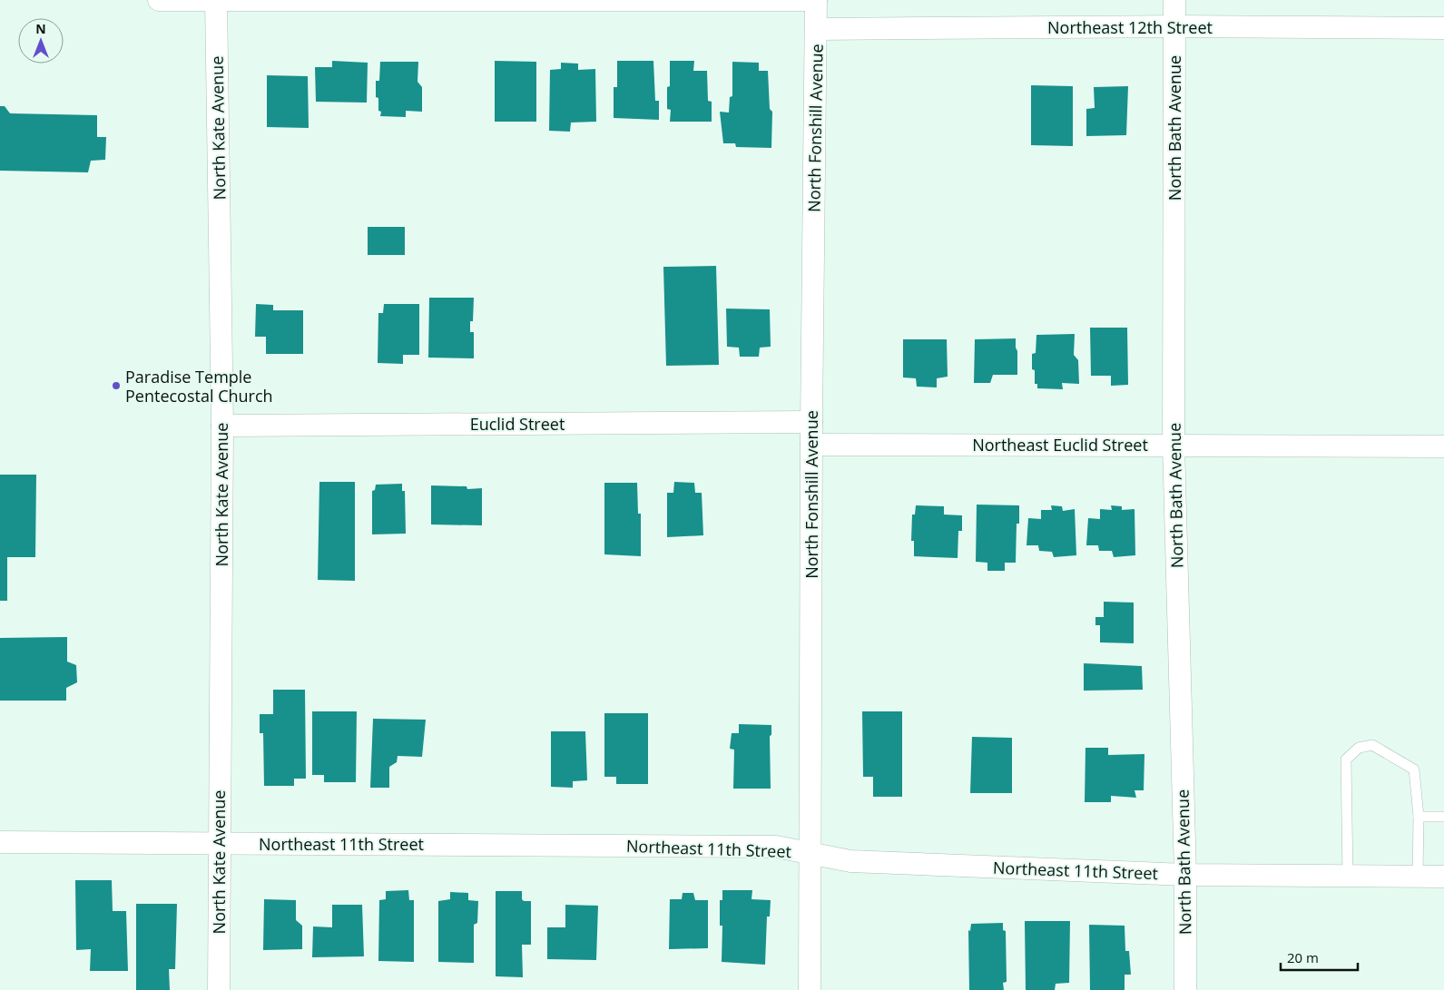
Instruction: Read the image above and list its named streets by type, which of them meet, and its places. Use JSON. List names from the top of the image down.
{
  "streets": {
    "street": [
      "Northeast 12th Street",
      "North Kate Avenue",
      "North Fonshill Avenue",
      "North Bath Avenue",
      "Euclid Street",
      "Northeast Euclid Street",
      "Northeast 11th Street"
    ]
  },
  "crossings": [
    ["Northeast 12th Street", "North Fonshill Avenue"],
    ["Northeast 12th Street", "North Bath Avenue"],
    ["North Kate Avenue", "Euclid Street"],
    ["North Kate Avenue", "Northeast 11th Street"],
    ["North Fonshill Avenue", "Euclid Street"],
    ["North Fonshill Avenue", "Northeast Euclid Street"],
    ["North Fonshill Avenue", "Northeast 11th Street"],
    ["North Bath Avenue", "Northeast Euclid Street"],
    ["North Bath Avenue", "Northeast 11th Street"]
  ],
  "places": ["Paradise Temple Pentecostal Church"],
  "scale_bar": "20 m",
  "north": "top"
}
